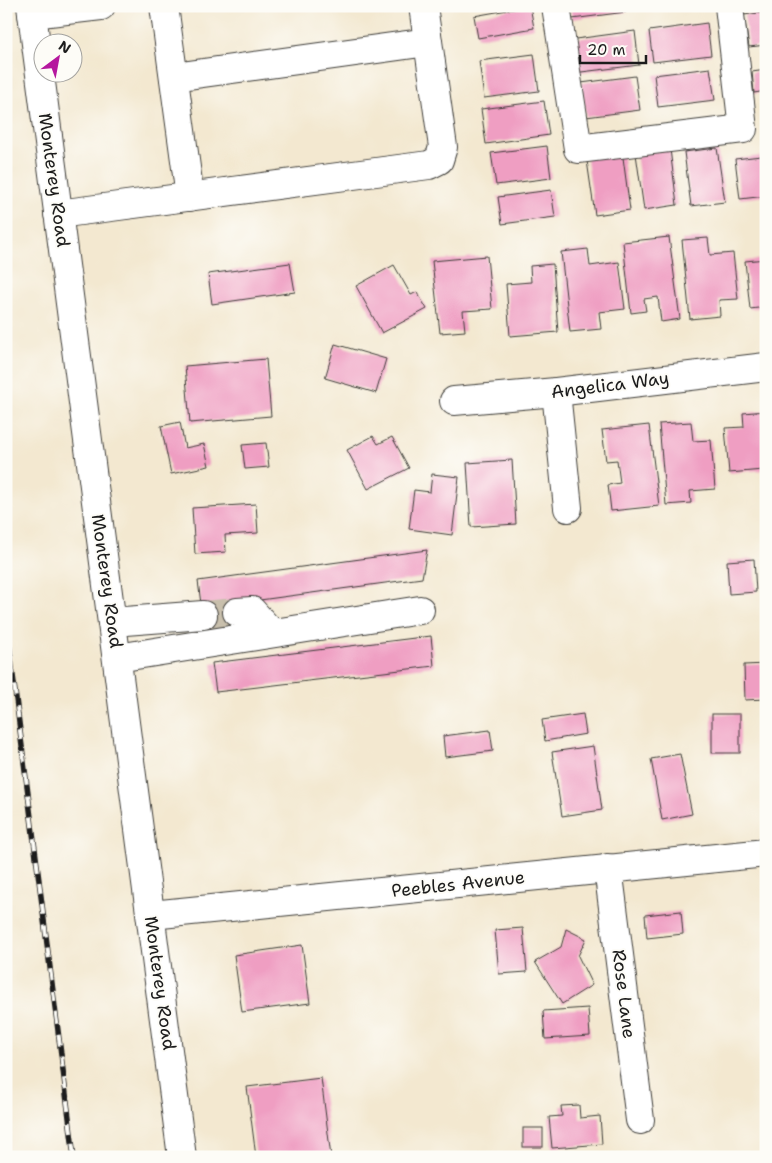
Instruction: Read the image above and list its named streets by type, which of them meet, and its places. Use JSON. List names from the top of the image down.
{
  "streets": {
    "street": [
      "Monterey Road",
      "Angelica Way",
      "Peebles Avenue",
      "Rose Lane"
    ]
  },
  "crossings": [
    ["Monterey Road", "Peebles Avenue"],
    ["Peebles Avenue", "Rose Lane"]
  ],
  "scale_bar": "20 m",
  "north": "top right"
}
